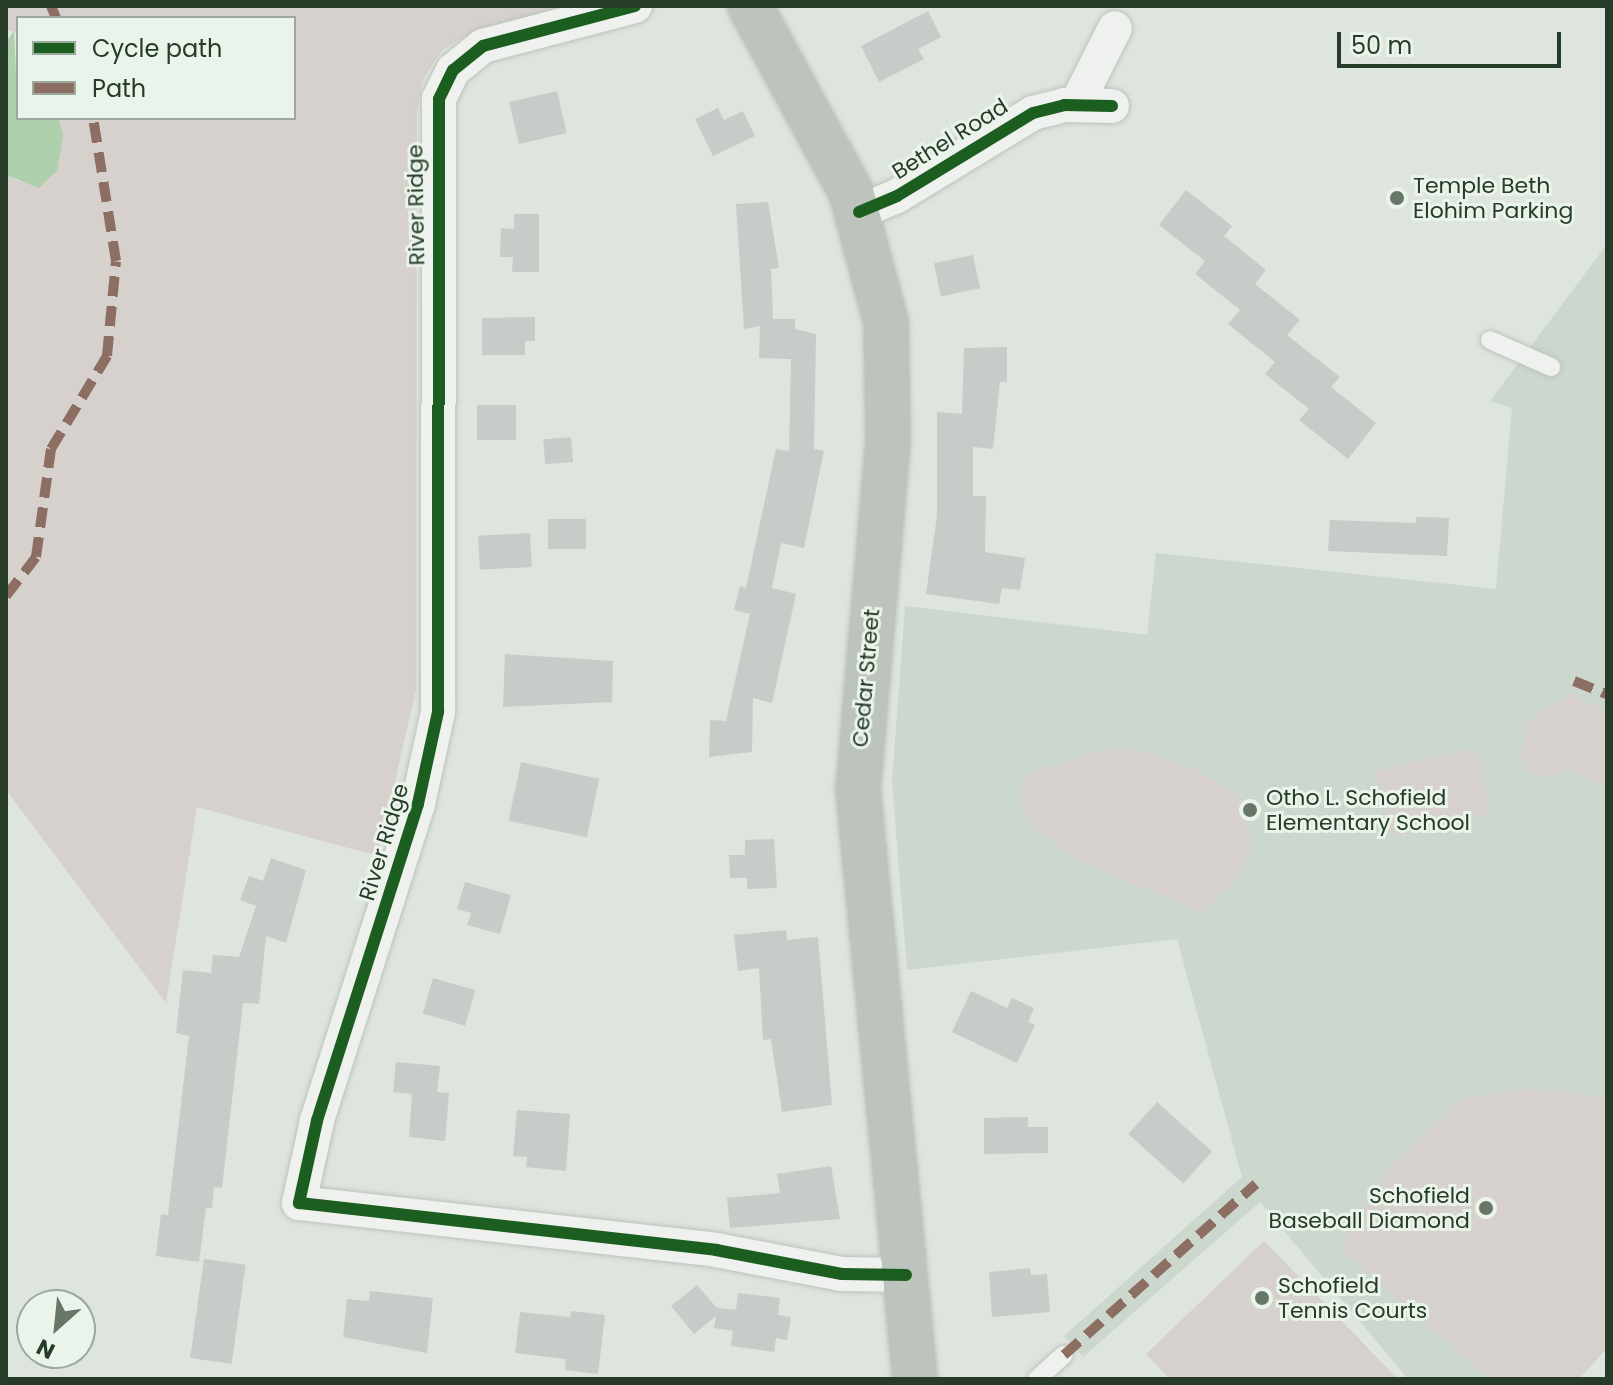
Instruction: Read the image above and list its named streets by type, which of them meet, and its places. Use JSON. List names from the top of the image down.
{
  "streets": {
    "main road": ["Cedar Street"],
    "street": ["Bethel Road", "River Ridge"]
  },
  "crossings": [
    ["Bethel Road", "Cedar Street"],
    ["River Ridge", "Cedar Street"]
  ],
  "places": [
    "Temple Beth Elohim Parking",
    "Otho L. Schofield Elementary School",
    "Schofield Baseball Diamond",
    "Schofield Tennis Courts"
  ],
  "legend": ["Cycle path", "Path"],
  "scale_bar": "50 m",
  "north": "bottom left"
}
